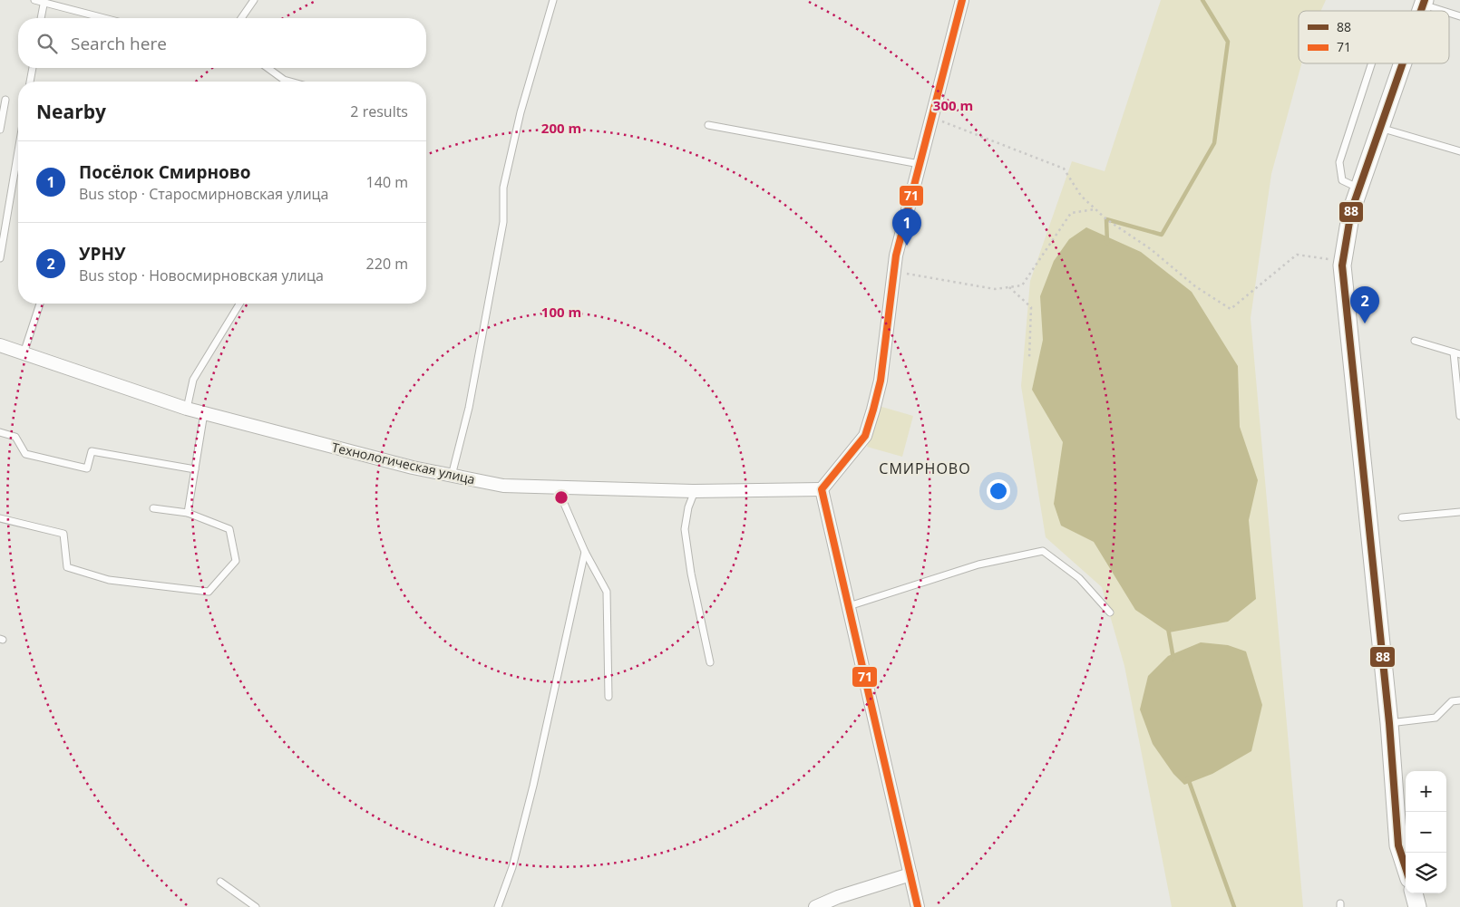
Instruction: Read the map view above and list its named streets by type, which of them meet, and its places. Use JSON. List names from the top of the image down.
{
  "streets": {
    "street": ["Технологическая улица"]
  },
  "districts": ["СМИРНОВО"],
  "lines": ["transit line 88", "transit line 71"],
  "legend": ["88", "71"],
  "page": {
    "search": "Search here",
    "heading": ["Nearby", "2 results"],
    "list": [
      {
        "mark": "1",
        "name": "Посёлок Смирново",
        "note": "Bus stop · Старосмирновская улица",
        "value": "140 m"
      },
      {
        "mark": "2",
        "name": "УРНУ",
        "note": "Bus stop · Новосмирновская улица",
        "value": "220 m"
      }
    ],
    "pins": ["1", "2"],
    "map_buttons": ["+", "−"]
  },
  "rings": ["300 m", "200 m", "100 m"]
}
